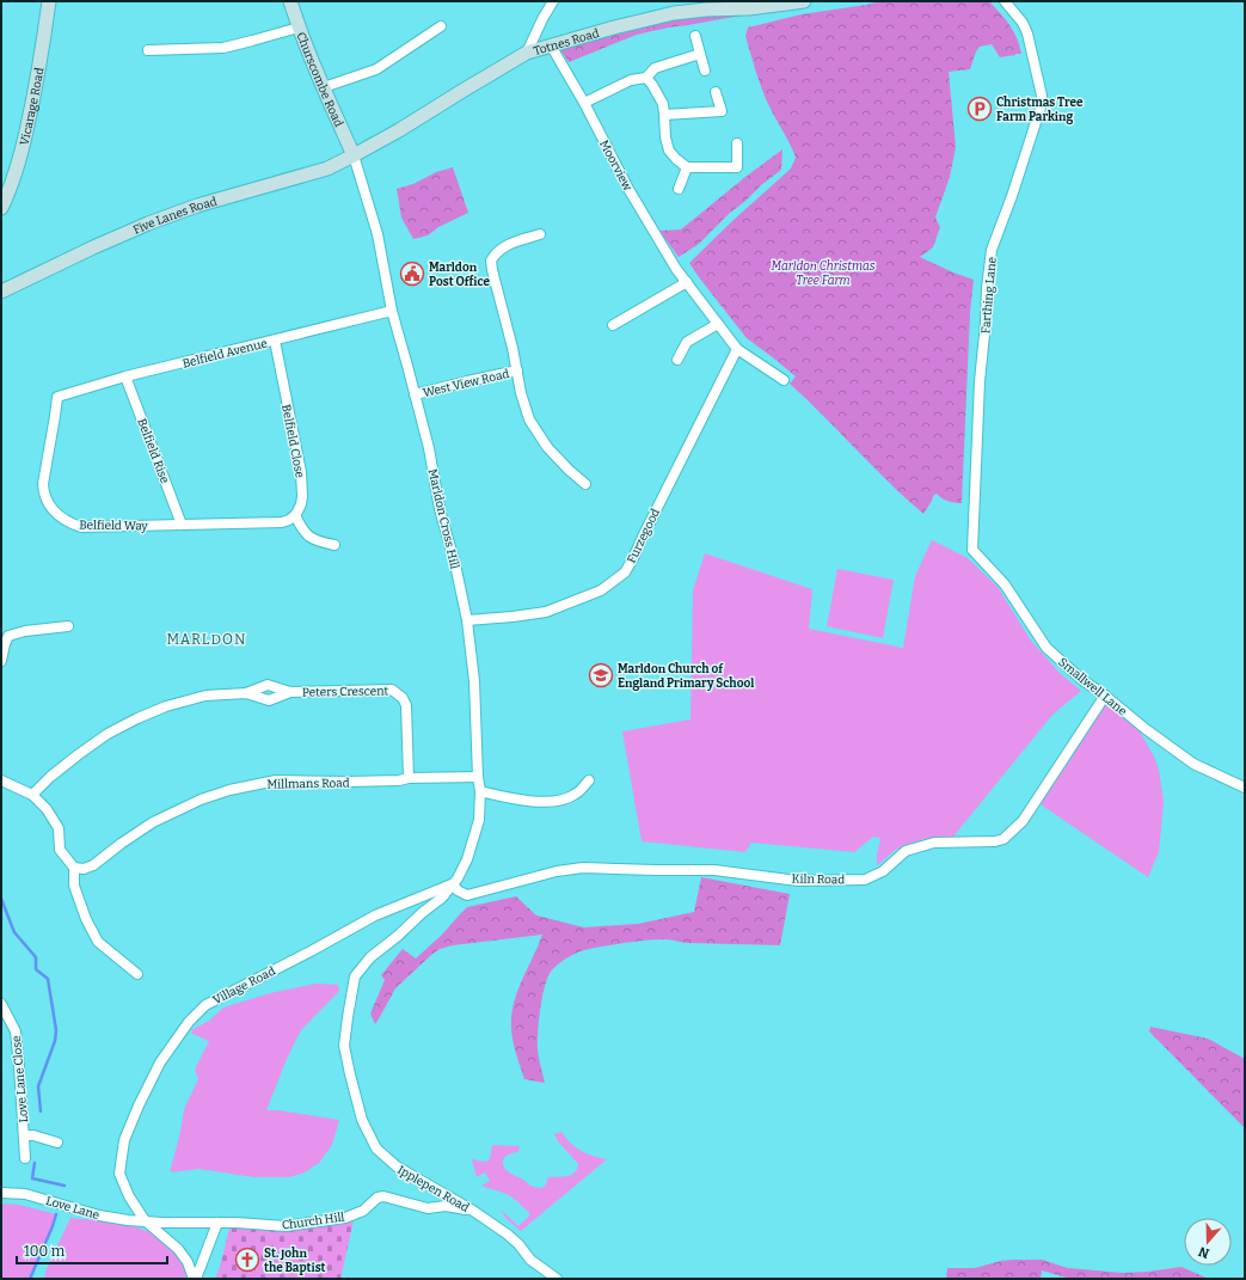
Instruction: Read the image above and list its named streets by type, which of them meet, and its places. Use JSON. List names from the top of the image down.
{
  "streets": {
    "street": [
      "Totnes Road",
      "Churscombe Road",
      "Vicarage Road",
      "Moorview",
      "Five Lanes Road",
      "Farthing Lane",
      "Belfield Avenue",
      "West View Road",
      "Belfield Close",
      "Belfield Rise",
      "Marldon Cross Hill",
      "Belfield Way",
      "Furzegood",
      "Smallwell Lane",
      "Peters Crescent",
      "Millmans Road",
      "Kiln Road",
      "Village Road",
      "Love Lane Close",
      "Ipplepen Road",
      "Love Lane",
      "Church Hill"
    ]
  },
  "crossings": [
    ["Totnes Road", "Churscombe Road"],
    ["Totnes Road", "Moorview"],
    ["Totnes Road", "Five Lanes Road"],
    ["Totnes Road", "Marldon Cross Hill"],
    ["Churscombe Road", "Five Lanes Road"],
    ["Churscombe Road", "Marldon Cross Hill"],
    ["Moorview", "Furzegood"],
    ["Five Lanes Road", "Marldon Cross Hill"],
    ["Farthing Lane", "Smallwell Lane"],
    ["Belfield Avenue", "Belfield Close"],
    ["Belfield Avenue", "Belfield Rise"],
    ["Belfield Avenue", "Marldon Cross Hill"],
    ["Belfield Avenue", "Belfield Way"],
    ["West View Road", "Marldon Cross Hill"],
    ["Belfield Close", "Belfield Way"],
    ["Belfield Rise", "Belfield Way"],
    ["Marldon Cross Hill", "Furzegood"],
    ["Marldon Cross Hill", "Millmans Road"],
    ["Marldon Cross Hill", "Kiln Road"],
    ["Marldon Cross Hill", "Village Road"],
    ["Marldon Cross Hill", "Ipplepen Road"],
    ["Smallwell Lane", "Kiln Road"],
    ["Peters Crescent", "Millmans Road"],
    ["Kiln Road", "Village Road"],
    ["Kiln Road", "Ipplepen Road"],
    ["Village Road", "Ipplepen Road"],
    ["Village Road", "Love Lane"],
    ["Village Road", "Church Hill"],
    ["Ipplepen Road", "Church Hill"],
    ["Love Lane", "Church Hill"]
  ],
  "districts": ["MARLDON"],
  "parks": ["Marldon Christmas Tree Farm"],
  "places": {
    "parking": ["Christmas Tree Farm Parking"],
    "public building": ["Marldon Post Office"],
    "school or university": ["Marldon Church of England Primary School"],
    "church": ["St. John the Baptist"]
  },
  "scale_bar": "100 m",
  "north": "bottom"
}
